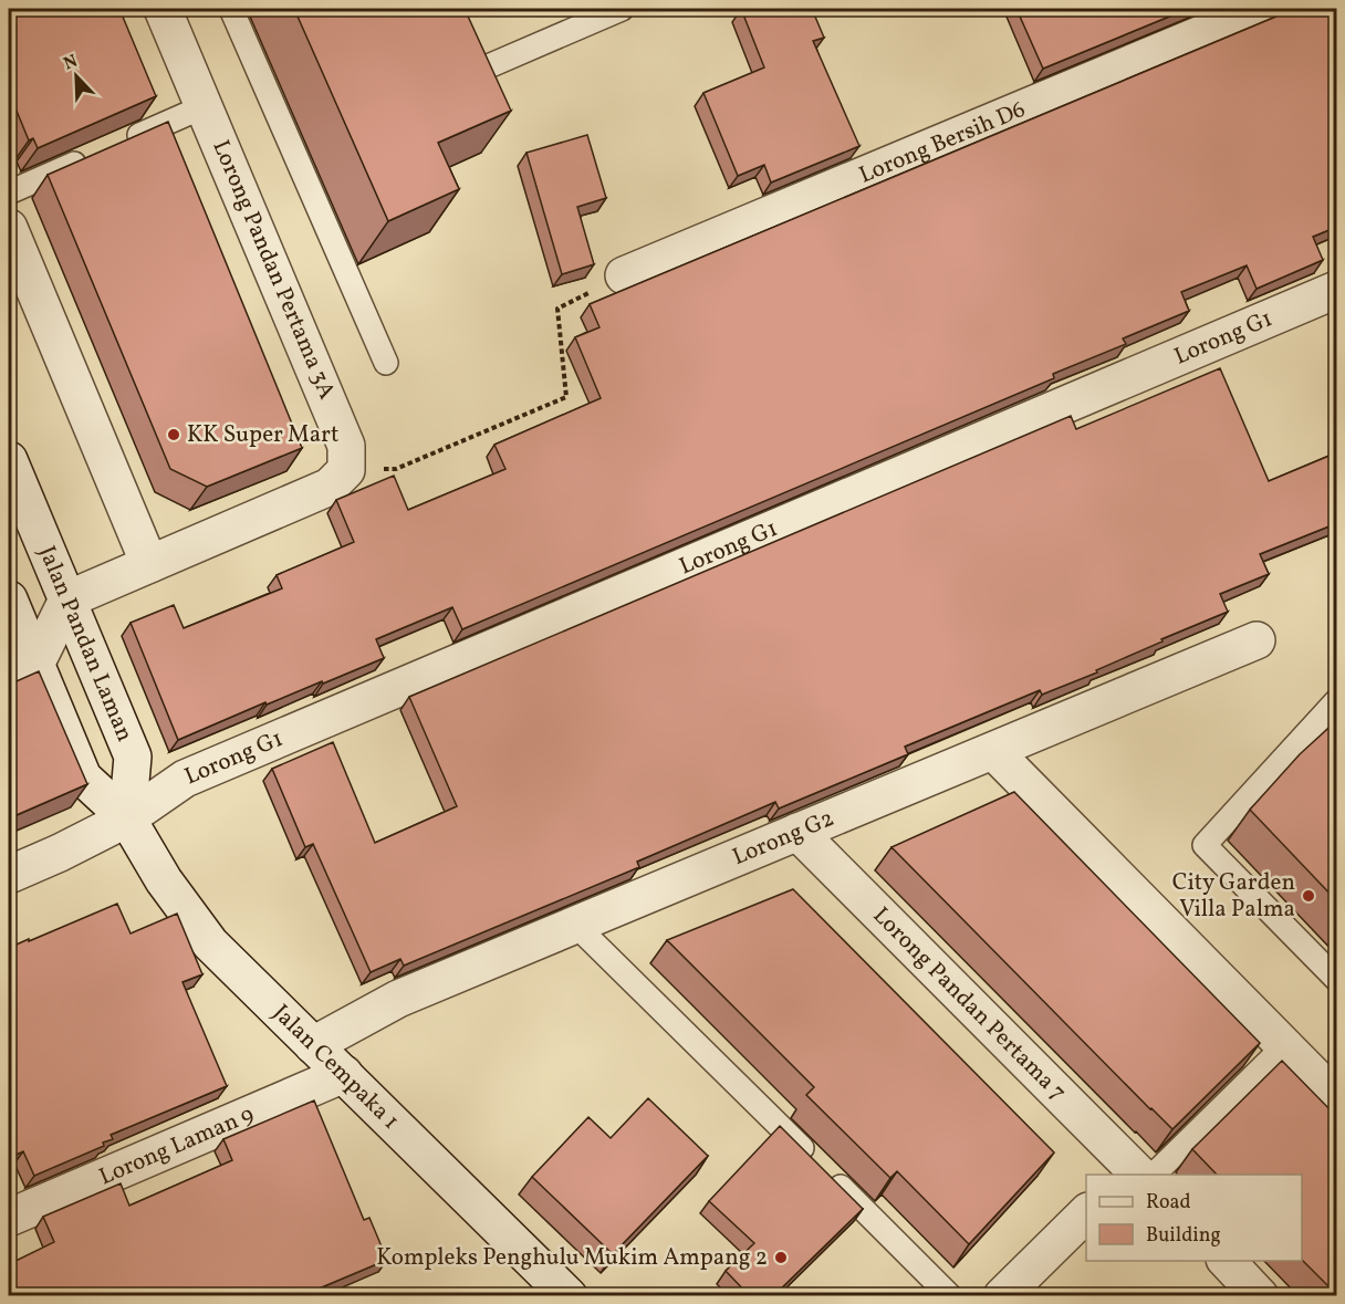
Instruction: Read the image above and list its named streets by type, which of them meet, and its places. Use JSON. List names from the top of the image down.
{
  "streets": {
    "street": [
      "Lorong Bersih D6",
      "Lorong Pandan Pertama 3A",
      "Lorong G1",
      "Jalan Pandan Laman",
      "Lorong G2",
      "Lorong Pandan Pertama 7",
      "Jalan Cempaka 1",
      "Lorong Laman 9"
    ]
  },
  "crossings": [
    ["Lorong G1", "Jalan Pandan Laman"],
    ["Lorong G1", "Jalan Cempaka 1"],
    ["Jalan Pandan Laman", "Jalan Cempaka 1"],
    ["Lorong G2", "Lorong Pandan Pertama 7"],
    ["Lorong G2", "Jalan Cempaka 1"],
    ["Jalan Cempaka 1", "Lorong Laman 9"]
  ],
  "places": ["KK Super Mart", "City Garden Villa Palma", "Kompleks Penghulu Mukim Ampang 2"],
  "legend": ["Road", "Building"],
  "north": "top left"
}
